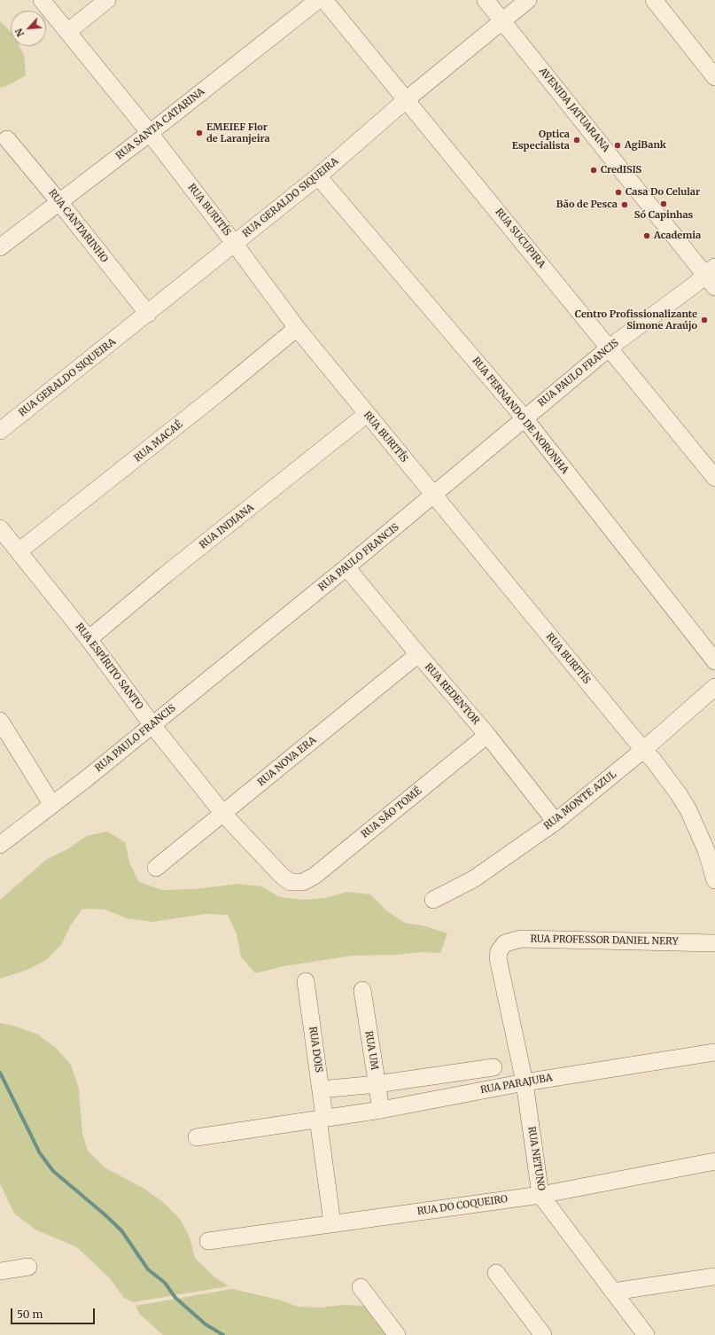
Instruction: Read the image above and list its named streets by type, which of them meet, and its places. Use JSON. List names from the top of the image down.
{
  "streets": {
    "street": [
      "AVENIDA JATUARANA",
      "RUA SANTA CATARINA",
      "RUA GERALDO SIQUEIRA",
      "RUA BURITÍS",
      "RUA CANTARINHO",
      "RUA SUCUPIRA",
      "RUA PAULO FRANCIS",
      "RUA FERNANDO DE NORONHA",
      "RUA MACAÉ",
      "RUA INDIANA",
      "RUA ESPÍRITO SANTO",
      "RUA REDENTOR",
      "RUA NOVA ERA",
      "RUA MONTE AZUL",
      "RUA SÃO TOMÉ",
      "RUA PROFESSOR DANIEL NERY",
      "RUA DOIS",
      "RUA UM",
      "RUA PARAJUBA",
      "RUA NETUNO",
      "RUA DO COQUEIRO"
    ]
  },
  "crossings": [
    ["AVENIDA JATUARANA", "RUA GERALDO SIQUEIRA"],
    ["AVENIDA JATUARANA", "RUA PAULO FRANCIS"],
    ["RUA SANTA CATARINA", "RUA BURITÍS"],
    ["RUA SANTA CATARINA", "RUA CANTARINHO"],
    ["RUA GERALDO SIQUEIRA", "RUA BURITÍS"],
    ["RUA GERALDO SIQUEIRA", "RUA CANTARINHO"],
    ["RUA GERALDO SIQUEIRA", "RUA SUCUPIRA"],
    ["RUA GERALDO SIQUEIRA", "RUA FERNANDO DE NORONHA"],
    ["RUA BURITÍS", "RUA PAULO FRANCIS"],
    ["RUA BURITÍS", "RUA MACAÉ"],
    ["RUA BURITÍS", "RUA INDIANA"],
    ["RUA BURITÍS", "RUA MONTE AZUL"],
    ["RUA SUCUPIRA", "RUA PAULO FRANCIS"],
    ["RUA PAULO FRANCIS", "RUA FERNANDO DE NORONHA"],
    ["RUA PAULO FRANCIS", "RUA ESPÍRITO SANTO"],
    ["RUA PAULO FRANCIS", "RUA REDENTOR"],
    ["RUA MACAÉ", "RUA ESPÍRITO SANTO"],
    ["RUA INDIANA", "RUA ESPÍRITO SANTO"],
    ["RUA ESPÍRITO SANTO", "RUA NOVA ERA"],
    ["RUA ESPÍRITO SANTO", "RUA SÃO TOMÉ"],
    ["RUA REDENTOR", "RUA NOVA ERA"],
    ["RUA REDENTOR", "RUA MONTE AZUL"],
    ["RUA REDENTOR", "RUA SÃO TOMÉ"],
    ["RUA PROFESSOR DANIEL NERY", "RUA NETUNO"],
    ["RUA DOIS", "RUA PARAJUBA"],
    ["RUA UM", "RUA PARAJUBA"],
    ["RUA PARAJUBA", "RUA NETUNO"],
    ["RUA NETUNO", "RUA DO COQUEIRO"]
  ],
  "places": [
    "EMEIEF Flor de Laranjeira",
    "Optica Especialista",
    "AgiBank",
    "CredISIS",
    "Casa Do Celular",
    "Só Capinhas",
    "Bão de Pesca",
    "Academia",
    "Centro Profissionalizante Simone Araújo"
  ],
  "scale_bar": "50 m",
  "north": "bottom left"
}
